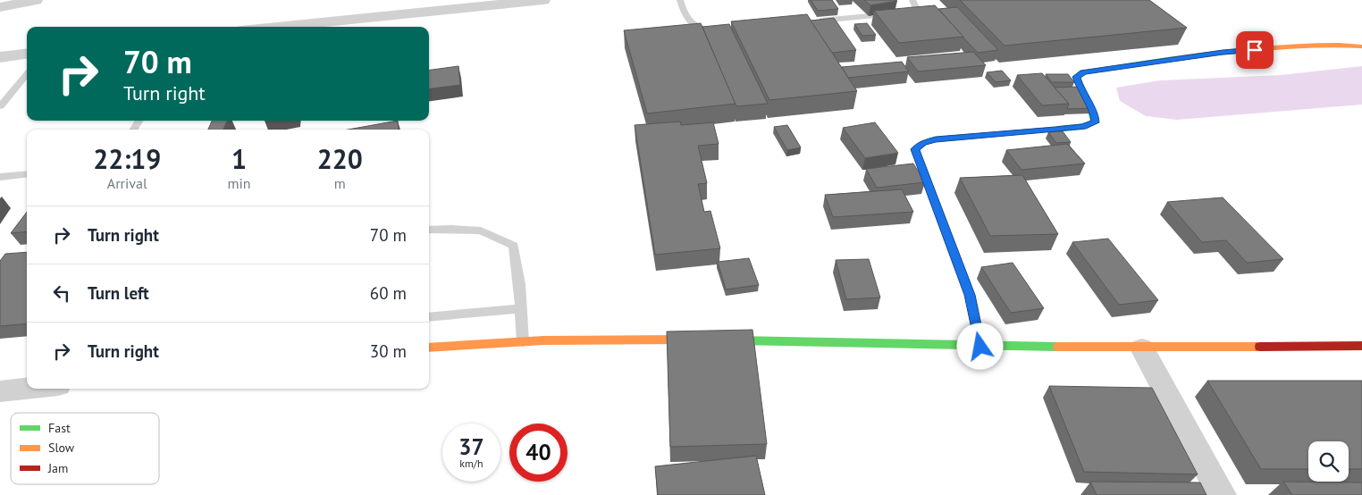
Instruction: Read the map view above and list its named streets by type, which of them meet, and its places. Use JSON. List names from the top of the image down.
{
  "legend": ["Fast", "Slow", "Jam"],
  "page": {
    "turn": ["70 m", "Turn right"],
    "eta": [
      "22:19",
      "Arrival",
      "1",
      "min",
      "220",
      "m"
    ],
    "list": [
      {
        "name": "Turn right",
        "value": "70 m"
      },
      {
        "name": "Turn left",
        "value": "60 m"
      },
      {
        "name": "Turn right",
        "value": "30 m"
      }
    ],
    "speed": "37 km/h",
    "limit": "40"
  }
}
